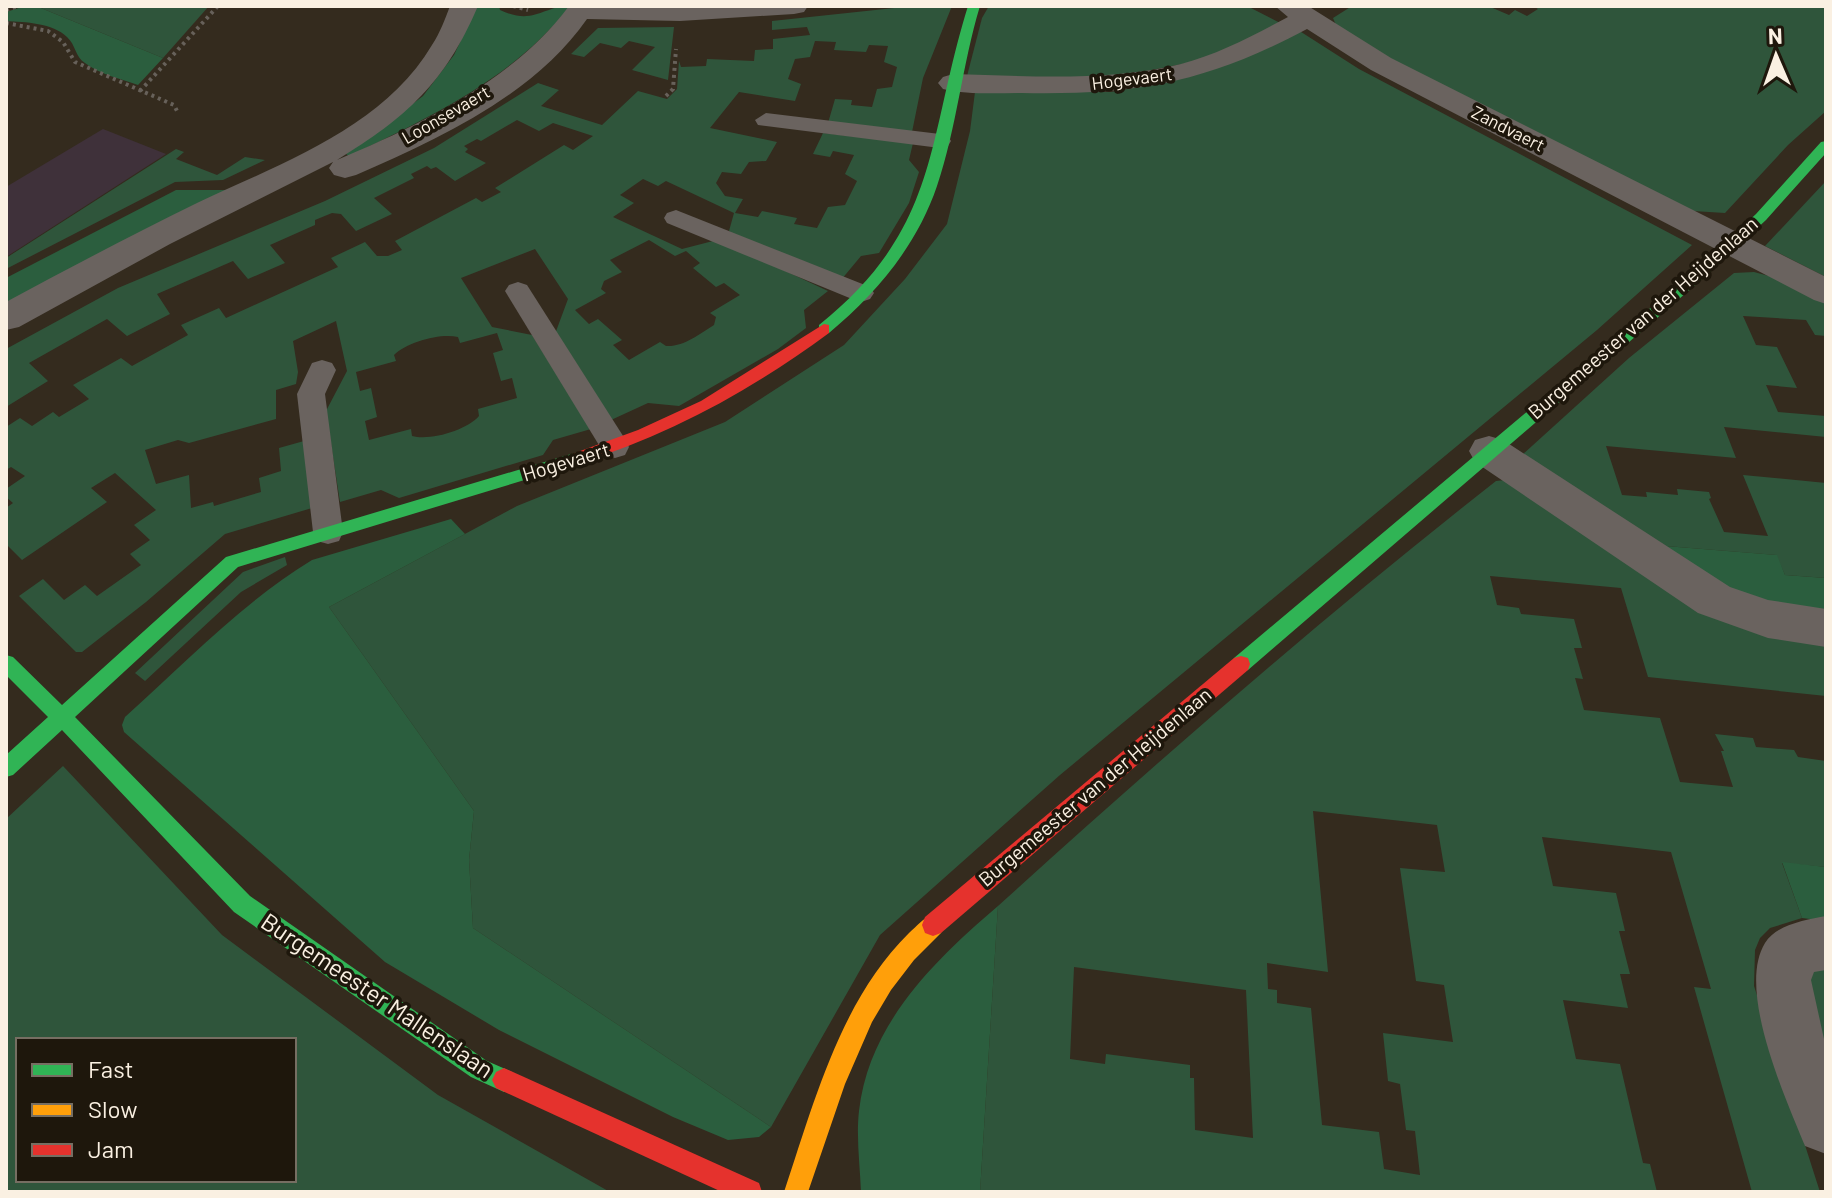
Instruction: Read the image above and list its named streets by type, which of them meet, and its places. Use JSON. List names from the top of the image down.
{
  "streets": {
    "street": [
      "Hogevaert",
      "Loonsevaert",
      "Zandvaert",
      "Burgemeester van der Heijdenlaan",
      "Burgemeester Mallenslaan"
    ]
  },
  "crossings": [
    ["Hogevaert", "Zandvaert"],
    ["Hogevaert", "Burgemeester Mallenslaan"],
    ["Zandvaert", "Burgemeester van der Heijdenlaan"]
  ],
  "legend": ["Fast", "Slow", "Jam"],
  "north": "top"
}
